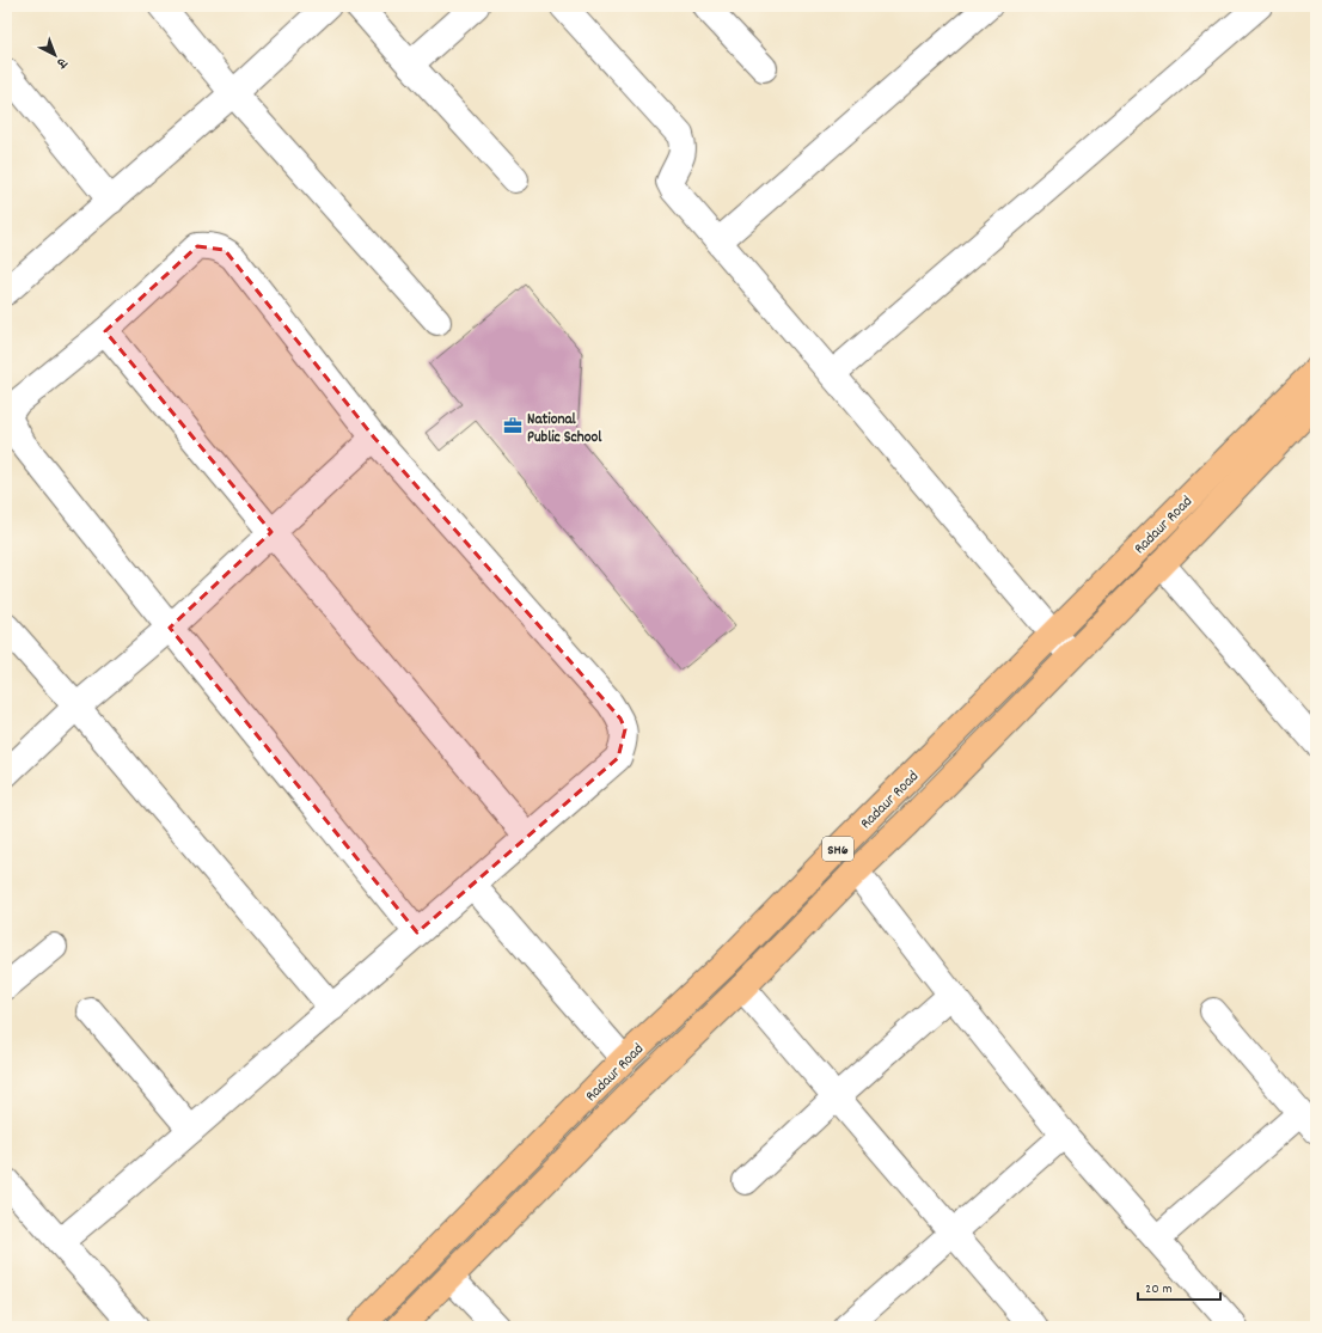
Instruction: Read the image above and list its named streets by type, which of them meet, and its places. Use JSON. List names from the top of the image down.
{
  "streets": {
    "main road": ["Radaur Road", "SH6"]
  },
  "places": {
    "office": ["National Public School"]
  },
  "scale_bar": "20 m",
  "north": "bottom right"
}
